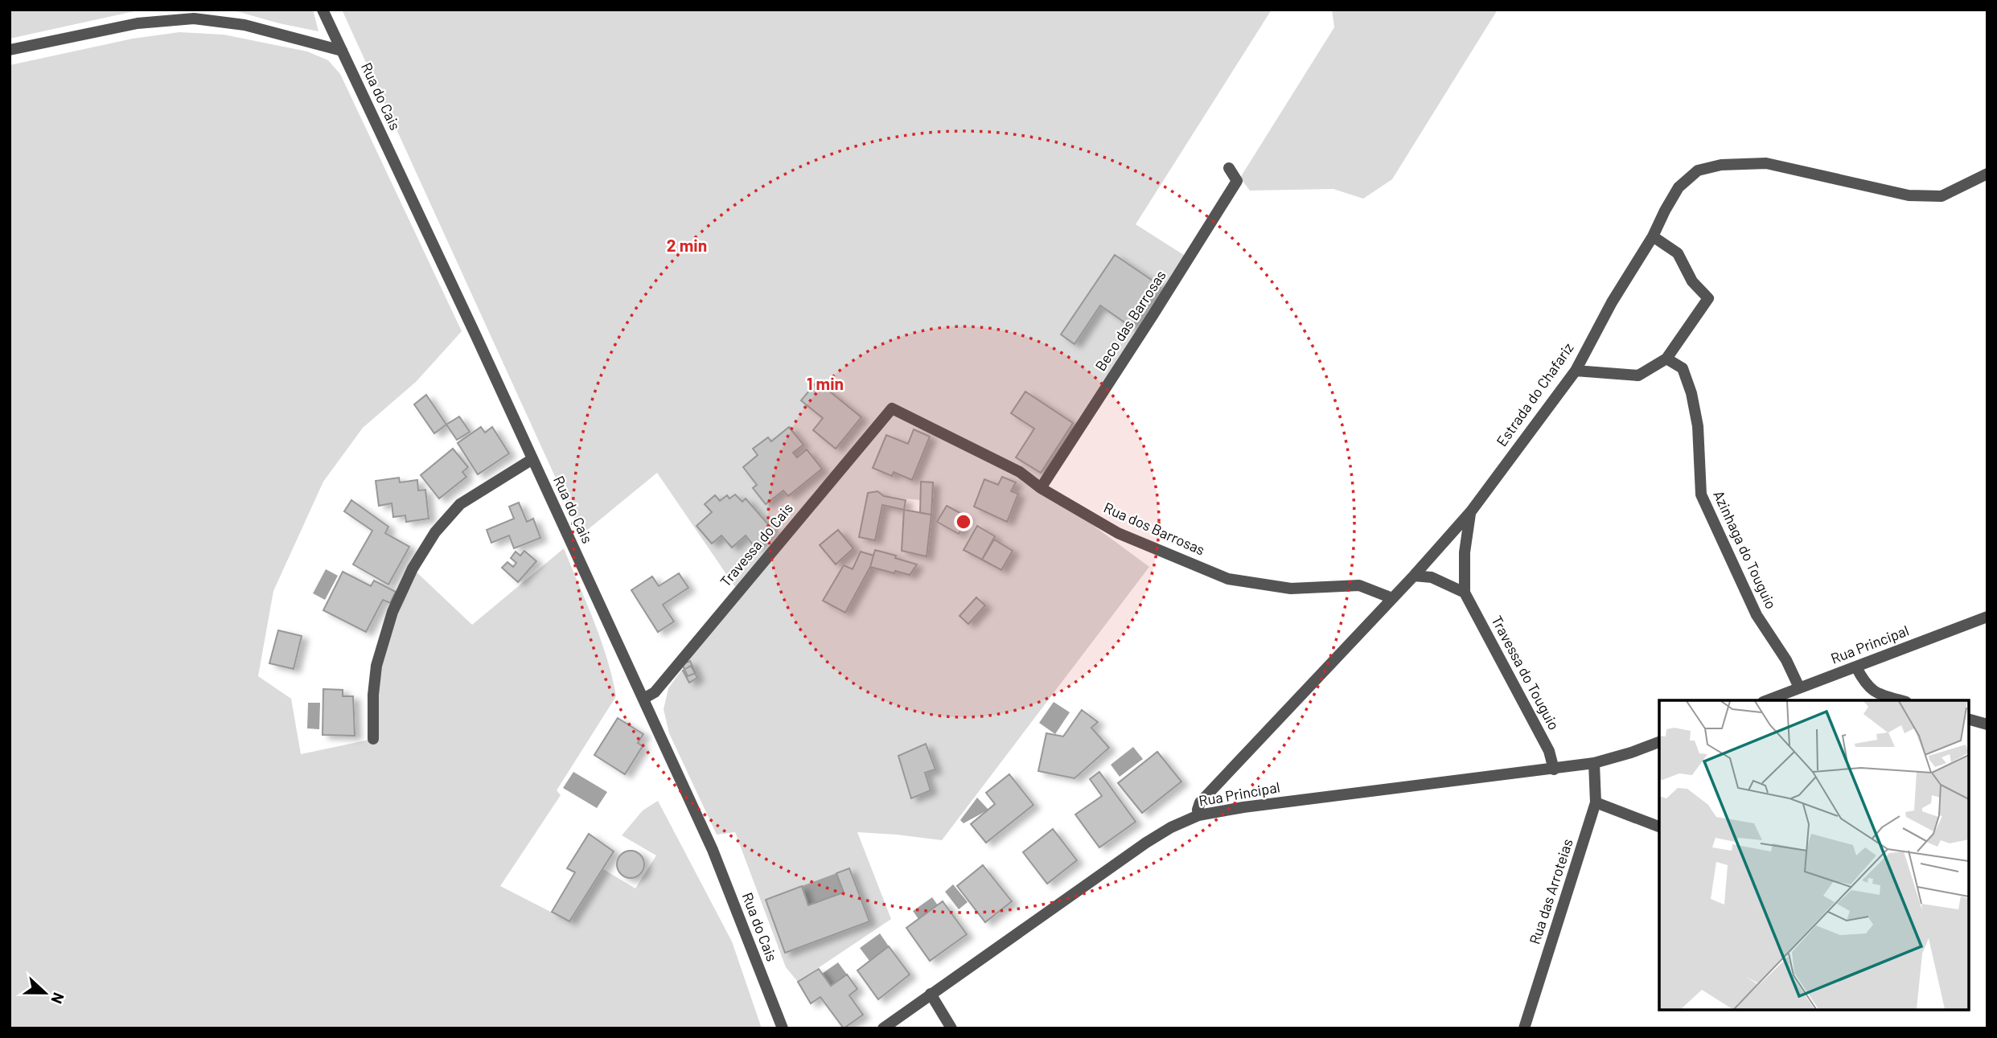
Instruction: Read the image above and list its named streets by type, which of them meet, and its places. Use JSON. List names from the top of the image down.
{
  "streets": {
    "street": [
      "Rua do Cais",
      "Beco das Barrosas",
      "Estrada do Chafariz",
      "Rua dos Barrosas",
      "Travessa do Cais",
      "Azinhaga do Touguio",
      "Rua Principal",
      "Travessa do Touguio",
      "Rua das Arroteias"
    ]
  },
  "crossings": [
    ["Rua do Cais", "Travessa do Cais"],
    ["Beco das Barrosas", "Rua dos Barrosas"],
    ["Estrada do Chafariz", "Rua dos Barrosas"],
    ["Estrada do Chafariz", "Rua Principal"],
    ["Estrada do Chafariz", "Travessa do Touguio"],
    ["Rua dos Barrosas", "Travessa do Cais"],
    ["Azinhaga do Touguio", "Rua Principal"],
    ["Rua Principal", "Travessa do Touguio"],
    ["Rua Principal", "Rua das Arroteias"]
  ],
  "north": "right",
  "rings": ["2 min", "1 min"]
}
